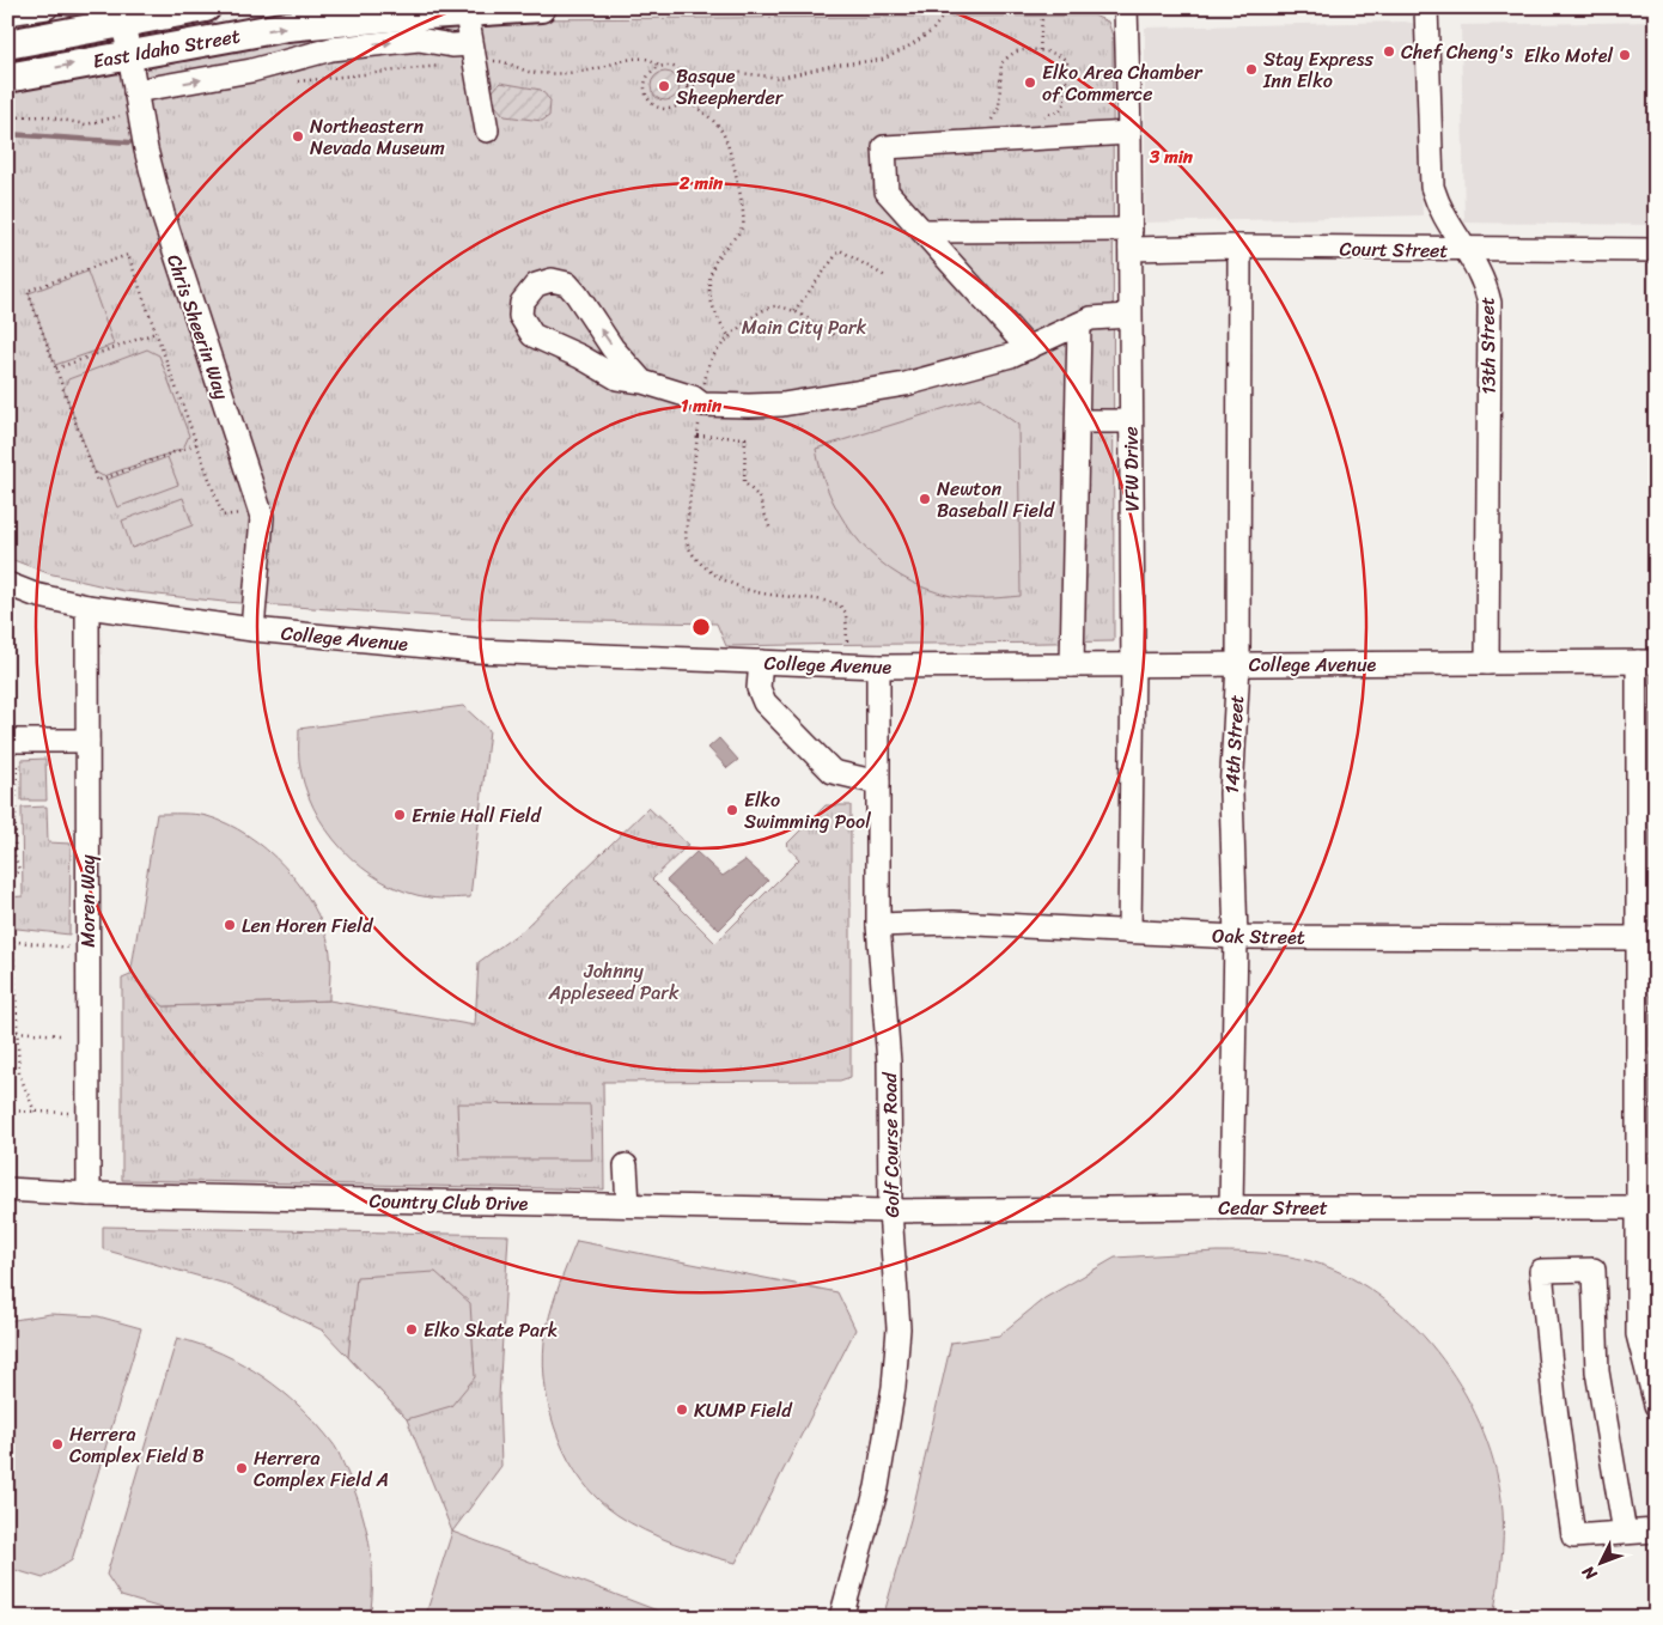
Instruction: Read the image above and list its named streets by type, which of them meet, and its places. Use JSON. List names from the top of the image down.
{
  "streets": {
    "main road": ["East Idaho Street"],
    "street": [
      "Court Street",
      "Chris Sheerin Way",
      "13th Street",
      "VFW Drive",
      "College Avenue",
      "14th Street",
      "Moren Way",
      "Oak Street",
      "Golf Course Road",
      "Country Club Drive",
      "Cedar Street"
    ]
  },
  "crossings": [
    ["East Idaho Street", "Chris Sheerin Way"],
    ["Court Street", "13th Street"],
    ["Court Street", "VFW Drive"],
    ["Court Street", "14th Street"],
    ["Chris Sheerin Way", "College Avenue"],
    ["13th Street", "College Avenue"],
    ["VFW Drive", "College Avenue"],
    ["VFW Drive", "Oak Street"],
    ["College Avenue", "14th Street"],
    ["College Avenue", "Moren Way"],
    ["College Avenue", "Golf Course Road"],
    ["14th Street", "Oak Street"],
    ["14th Street", "Cedar Street"],
    ["Moren Way", "Country Club Drive"],
    ["Oak Street", "Golf Course Road"],
    ["Golf Course Road", "Country Club Drive"],
    ["Golf Course Road", "Cedar Street"],
    ["Country Club Drive", "Cedar Street"]
  ],
  "parks": ["Main City Park", "Johnny Appleseed Park"],
  "places": [
    "Chef Cheng's",
    "Elko Motel",
    "Stay Express Inn Elko",
    "Elko Area Chamber of Commerce",
    "Basque Sheepherder",
    "Northeastern Nevada Museum",
    "Newton Baseball Field",
    "Elko Swimming Pool",
    "Ernie Hall Field",
    "Len Horen Field",
    "Elko Skate Park",
    "KUMP Field",
    "Herrera Complex Field B",
    "Herrera Complex Field A"
  ],
  "north": "bottom left",
  "rings": ["3 min", "2 min", "1 min"]
}
